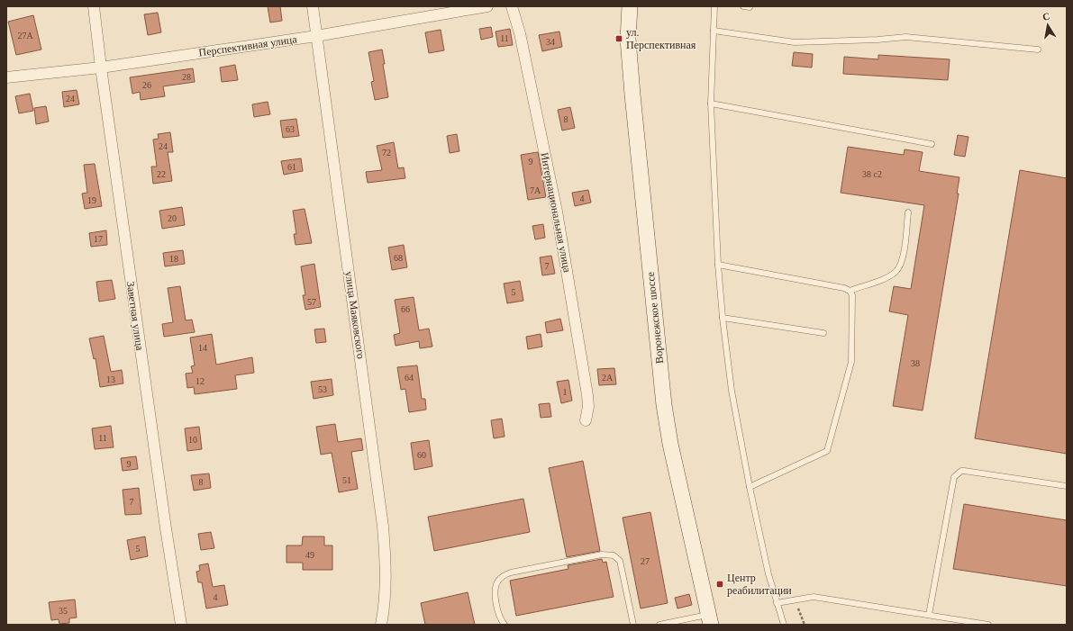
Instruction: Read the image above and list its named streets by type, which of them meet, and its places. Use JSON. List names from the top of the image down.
{
  "streets": {
    "main road": ["Воронежское шоссе"],
    "street": [
      "Перспективная улица",
      "Интернациональная улица",
      "улица Маяковского",
      "Заветная улица"
    ]
  },
  "crossings": [
    ["Перспективная улица", "улица Маяковского"],
    ["Перспективная улица", "Заветная улица"]
  ],
  "places": {
    "transit": ["ул. Перспективная", "Центр реабилитации"]
  },
  "house_numbers": [
    "27А",
    "11",
    "34",
    "28",
    "26",
    "24",
    "8",
    "63",
    "24",
    "72",
    "9",
    "61",
    "22",
    "38 с2",
    "7А",
    "4",
    "19",
    "20",
    "17",
    "68",
    "18",
    "7",
    "5",
    "57",
    "66",
    "14",
    "38",
    "64",
    "2А",
    "13",
    "12",
    "53",
    "1",
    "11",
    "10",
    "60",
    "9",
    "51",
    "8",
    "7",
    "5",
    "49",
    "27",
    "4",
    "35"
  ],
  "north": "top"
}
